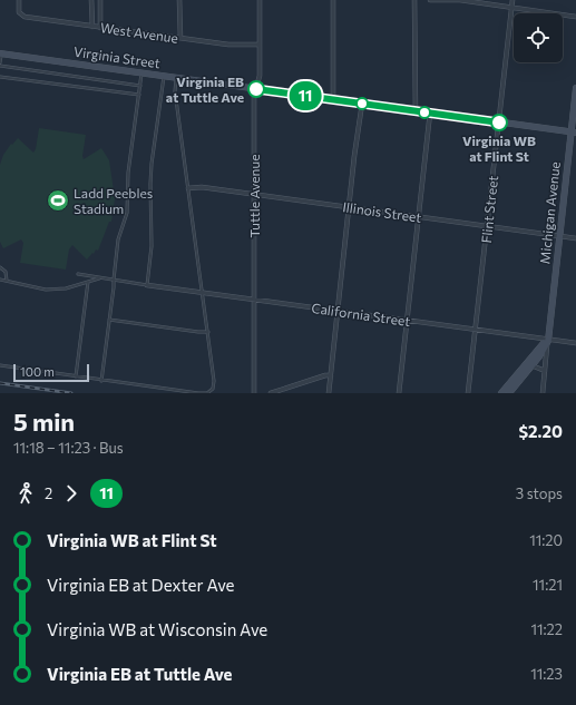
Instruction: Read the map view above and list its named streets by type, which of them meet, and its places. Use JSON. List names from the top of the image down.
{
  "streets": {
    "street": [
      "West Avenue",
      "Virginia Street",
      "Tuttle Avenue",
      "Flint Street",
      "Illinois Street",
      "Michigan Avenue",
      "California Street"
    ]
  },
  "crossings": [
    ["West Avenue", "Tuttle Avenue"],
    ["Virginia Street", "Tuttle Avenue"],
    ["Virginia Street", "Flint Street"],
    ["Virginia Street", "Michigan Avenue"],
    ["Tuttle Avenue", "Illinois Street"],
    ["Tuttle Avenue", "California Street"],
    ["Flint Street", "Illinois Street"],
    ["Flint Street", "California Street"],
    ["Illinois Street", "Michigan Avenue"],
    ["Michigan Avenue", "California Street"]
  ],
  "places": {
    "other": ["Virginia EB at Tuttle Ave", "Virginia WB at Flint St"],
    "sports": ["Ladd Peebles Stadium"]
  },
  "lines": ["bus line 11"],
  "scale_bar": "100 m",
  "page": {
    "on_map": "11",
    "scale": "100 m",
    "heading": ["5 min", "11:18 – 11:23 · Bus", "$2.20"],
    "legs": ["2", "11", "3 stops"],
    "list": [
      {
        "name": "Virginia WB at Flint St",
        "value": "11:20"
      },
      {
        "name": "Virginia EB at Dexter Ave",
        "value": "11:21"
      },
      {
        "name": "Virginia WB at Wisconsin Ave",
        "value": "11:22"
      },
      {
        "name": "Virginia EB at Tuttle Ave",
        "value": "11:23"
      }
    ]
  }
}
